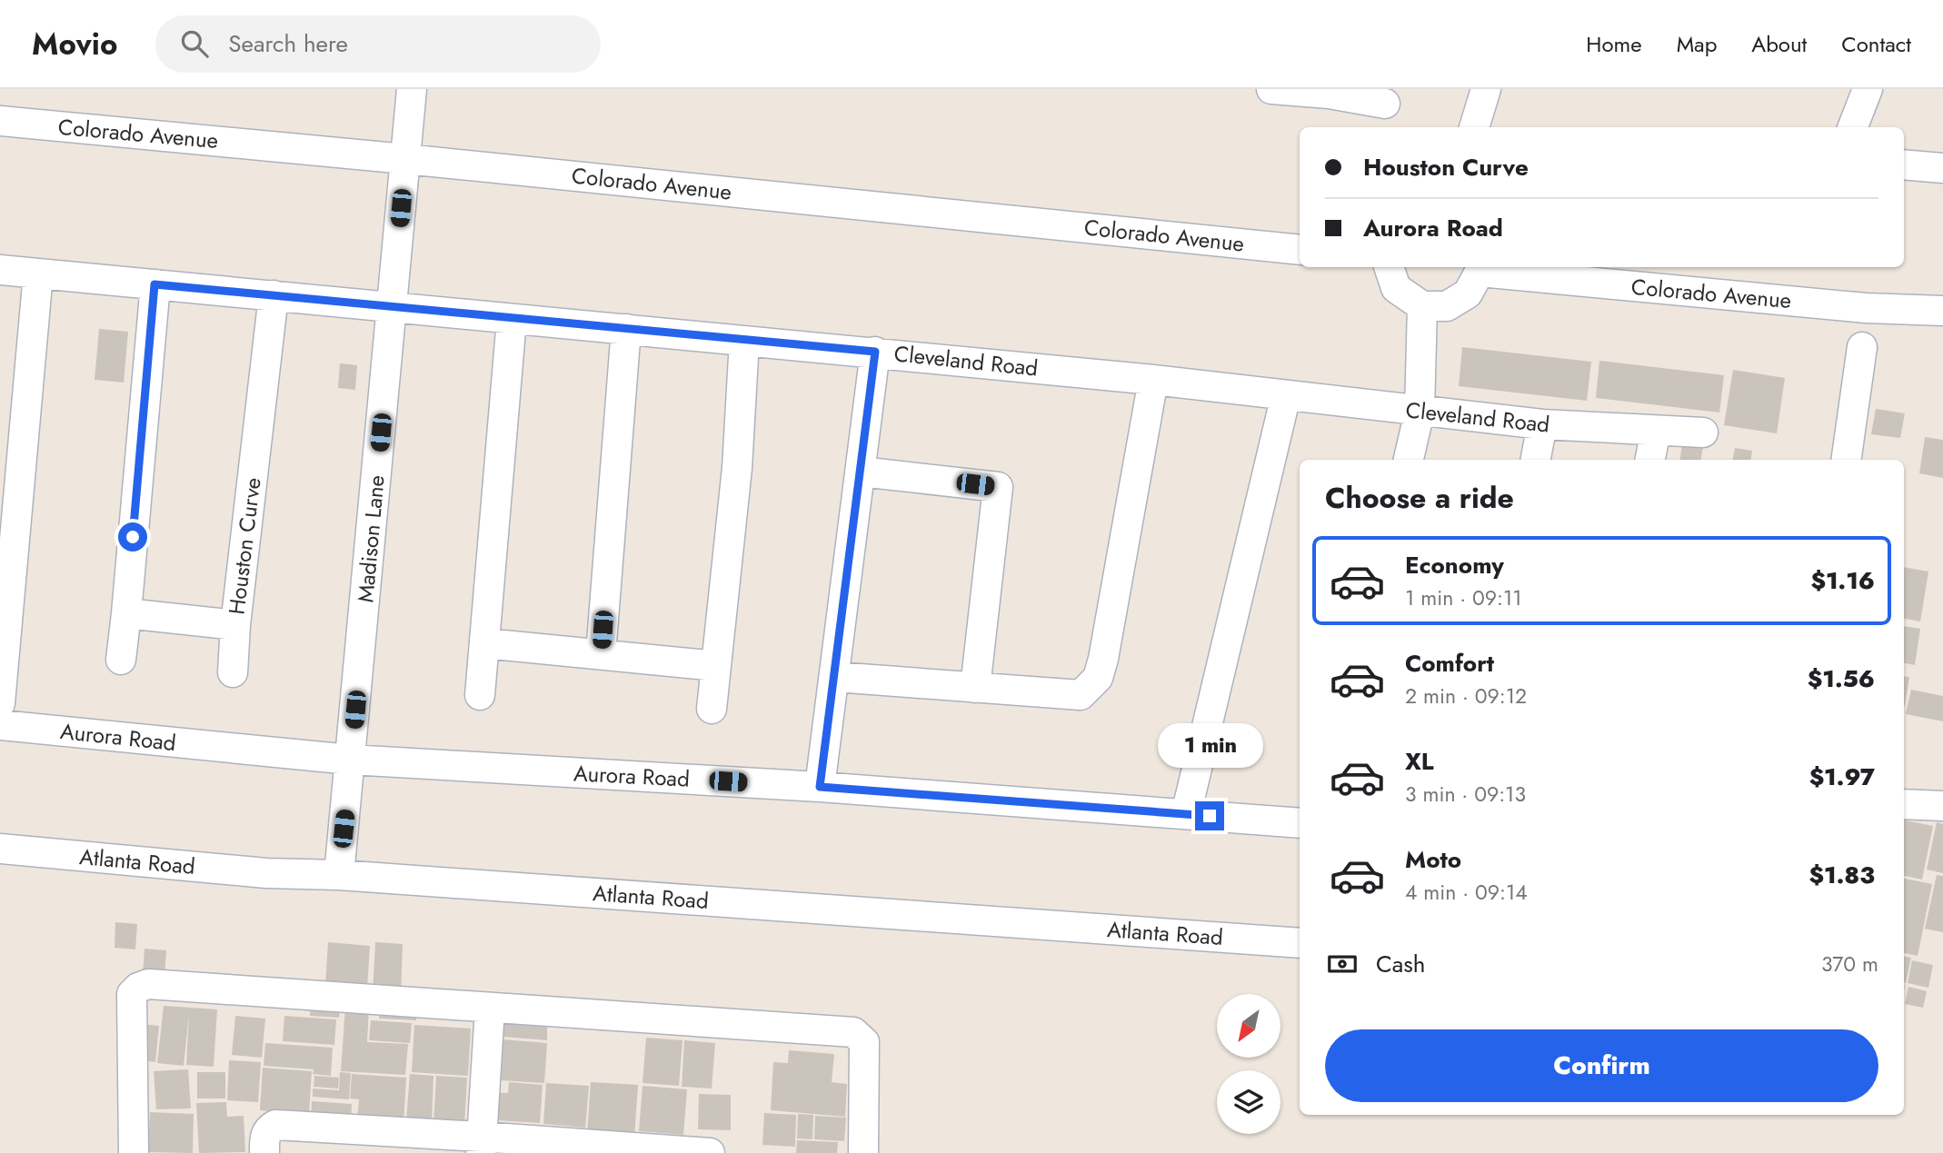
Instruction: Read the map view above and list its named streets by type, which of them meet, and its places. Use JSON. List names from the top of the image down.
{
  "streets": {
    "street": [
      "Colorado Avenue",
      "Cleveland Road",
      "Madison Lane",
      "Houston Curve",
      "Aurora Road",
      "Atlanta Road"
    ]
  },
  "crossings": [
    ["Colorado Avenue", "Madison Lane"],
    ["Cleveland Road", "Madison Lane"],
    ["Cleveland Road", "Houston Curve"],
    ["Madison Lane", "Aurora Road"],
    ["Madison Lane", "Atlanta Road"]
  ],
  "north": "bottom left",
  "page": {
    "header": "Movio",
    "search": "Search here",
    "nav": [
      "Home",
      "Map",
      "About",
      "Contact"
    ],
    "banner": ["Houston Curve", "Aurora Road"],
    "heading": "Choose a ride",
    "list": [
      {
        "name": "Economy",
        "note": "1 min · 09:11",
        "value": "$1.16"
      },
      {
        "name": "Comfort",
        "note": "2 min · 09:12",
        "value": "$1.56"
      },
      {
        "name": "XL",
        "note": "3 min · 09:13",
        "value": "$1.97"
      },
      {
        "name": "Moto",
        "note": "4 min · 09:14",
        "value": "$1.83"
      }
    ],
    "bubble": "1 min",
    "pay": ["Cash", "370 m"],
    "buttons": "Confirm"
  }
}
